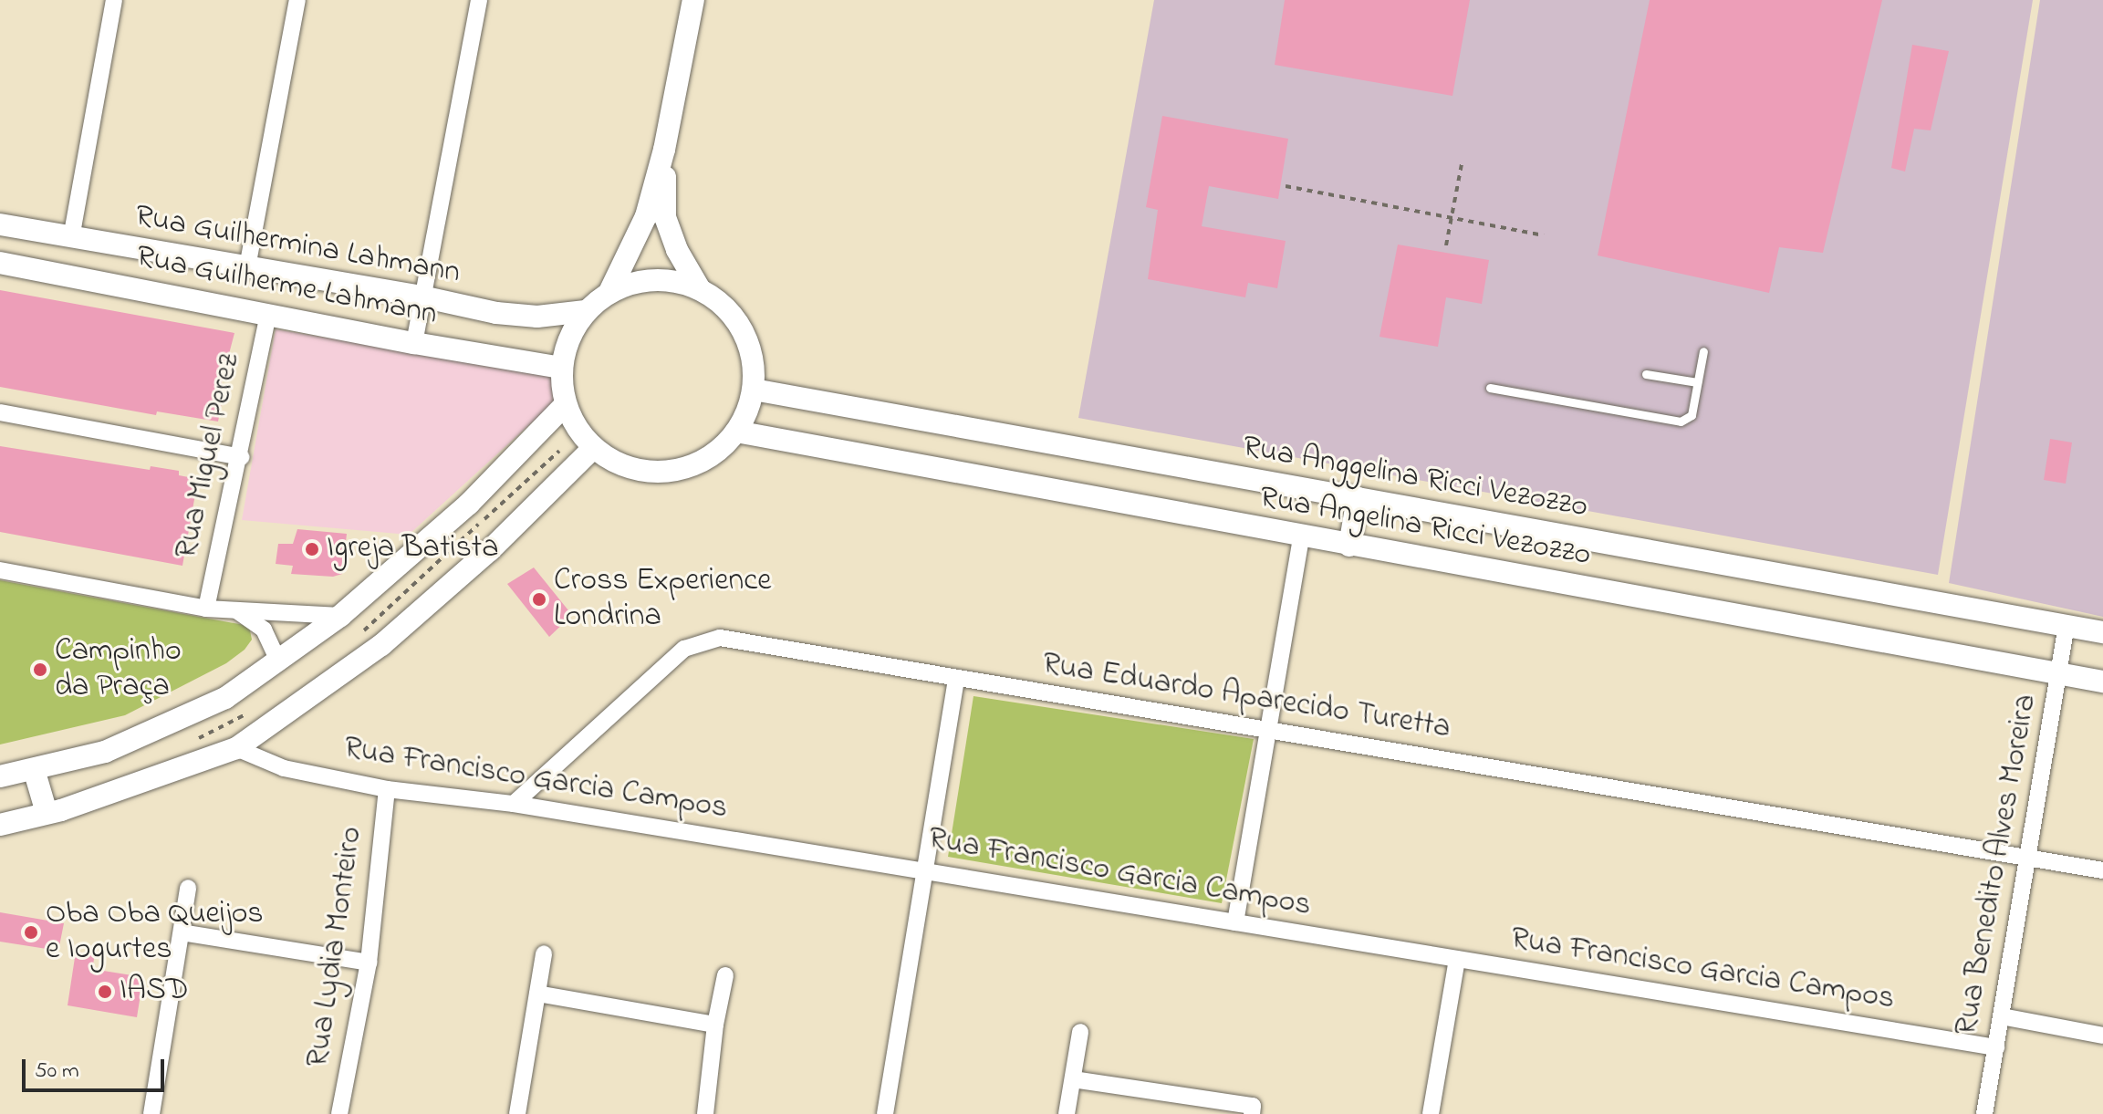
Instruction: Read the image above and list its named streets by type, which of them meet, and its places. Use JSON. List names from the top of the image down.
{
  "streets": {
    "main road": [
      "Rua Guilhermina Lahmann",
      "Rua Guilherme Lahmann",
      "Rua Anggelina Ricci Vezozzo",
      "Rua Angelina Ricci Vezozzo"
    ],
    "street": [
      "Rua Miguel Perez",
      "Rua Eduardo Aparecido Turetta",
      "Rua Francisco Garcia Campos",
      "Rua Benedito Alves Moreira",
      "Rua Lydia Monteiro"
    ]
  },
  "crossings": [
    ["Rua Guilhermina Lahmann", "Rua Guilherme Lahmann"],
    ["Rua Guilhermina Lahmann", "Rua Anggelina Ricci Vezozzo"],
    ["Rua Guilhermina Lahmann", "Rua Angelina Ricci Vezozzo"],
    ["Rua Guilherme Lahmann", "Rua Miguel Perez"],
    ["Rua Guilherme Lahmann", "Rua Anggelina Ricci Vezozzo"],
    ["Rua Guilherme Lahmann", "Rua Angelina Ricci Vezozzo"],
    ["Rua Anggelina Ricci Vezozzo", "Rua Angelina Ricci Vezozzo"],
    ["Rua Anggelina Ricci Vezozzo", "Rua Benedito Alves Moreira"],
    ["Rua Angelina Ricci Vezozzo", "Rua Benedito Alves Moreira"],
    ["Rua Eduardo Aparecido Turetta", "Rua Francisco Garcia Campos"],
    ["Rua Eduardo Aparecido Turetta", "Rua Benedito Alves Moreira"],
    ["Rua Francisco Garcia Campos", "Rua Benedito Alves Moreira"],
    ["Rua Francisco Garcia Campos", "Rua Lydia Monteiro"]
  ],
  "places": [
    "Igreja Batista",
    "Cross Experience Londrina",
    "Campinho da Praça",
    "Oba Oba Queijos e Iogurtes",
    "IASD"
  ],
  "scale_bar": "50 m"
}
